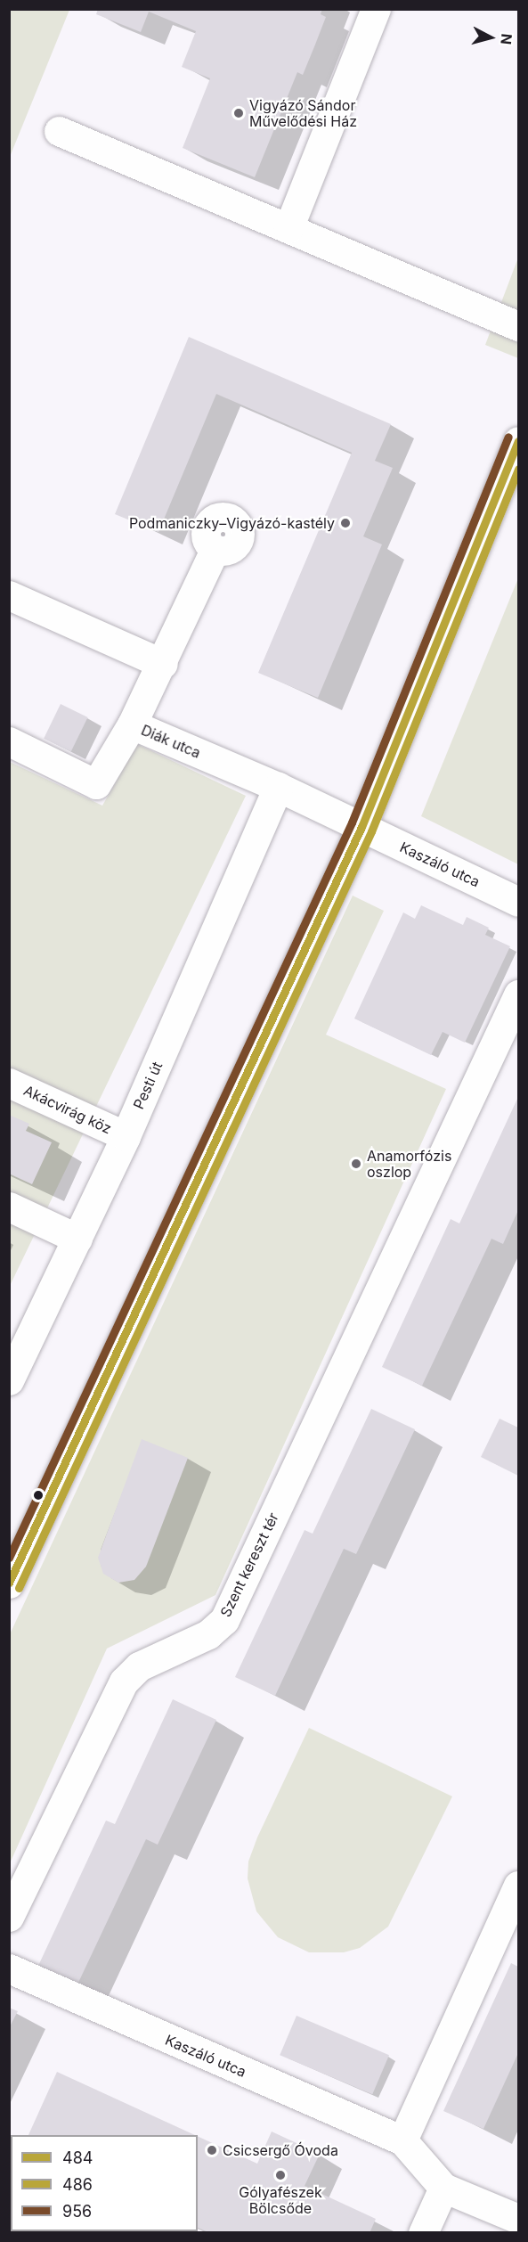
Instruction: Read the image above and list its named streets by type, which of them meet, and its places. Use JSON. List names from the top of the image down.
{
  "streets": {
    "street": [
      "Diák utca",
      "Kaszáló utca",
      "Pesti út",
      "Akácvirág köz",
      "Szent kereszt tér"
    ]
  },
  "crossings": [
    ["Diák utca", "Kaszáló utca"],
    ["Diák utca", "Pesti út"],
    ["Pesti út", "Akácvirág köz"]
  ],
  "places": [
    "Vigyázó Sándor Művelődési Ház",
    "Podmaniczky–Vigyázó-kastély",
    "Anamorfózis oszlop",
    "Csicsergő Óvoda",
    "Gólyafészek Bölcsőde"
  ],
  "lines": ["transit line 956", "transit line 484", "transit line 486"],
  "legend": ["484", "486", "956"],
  "north": "right"
}
